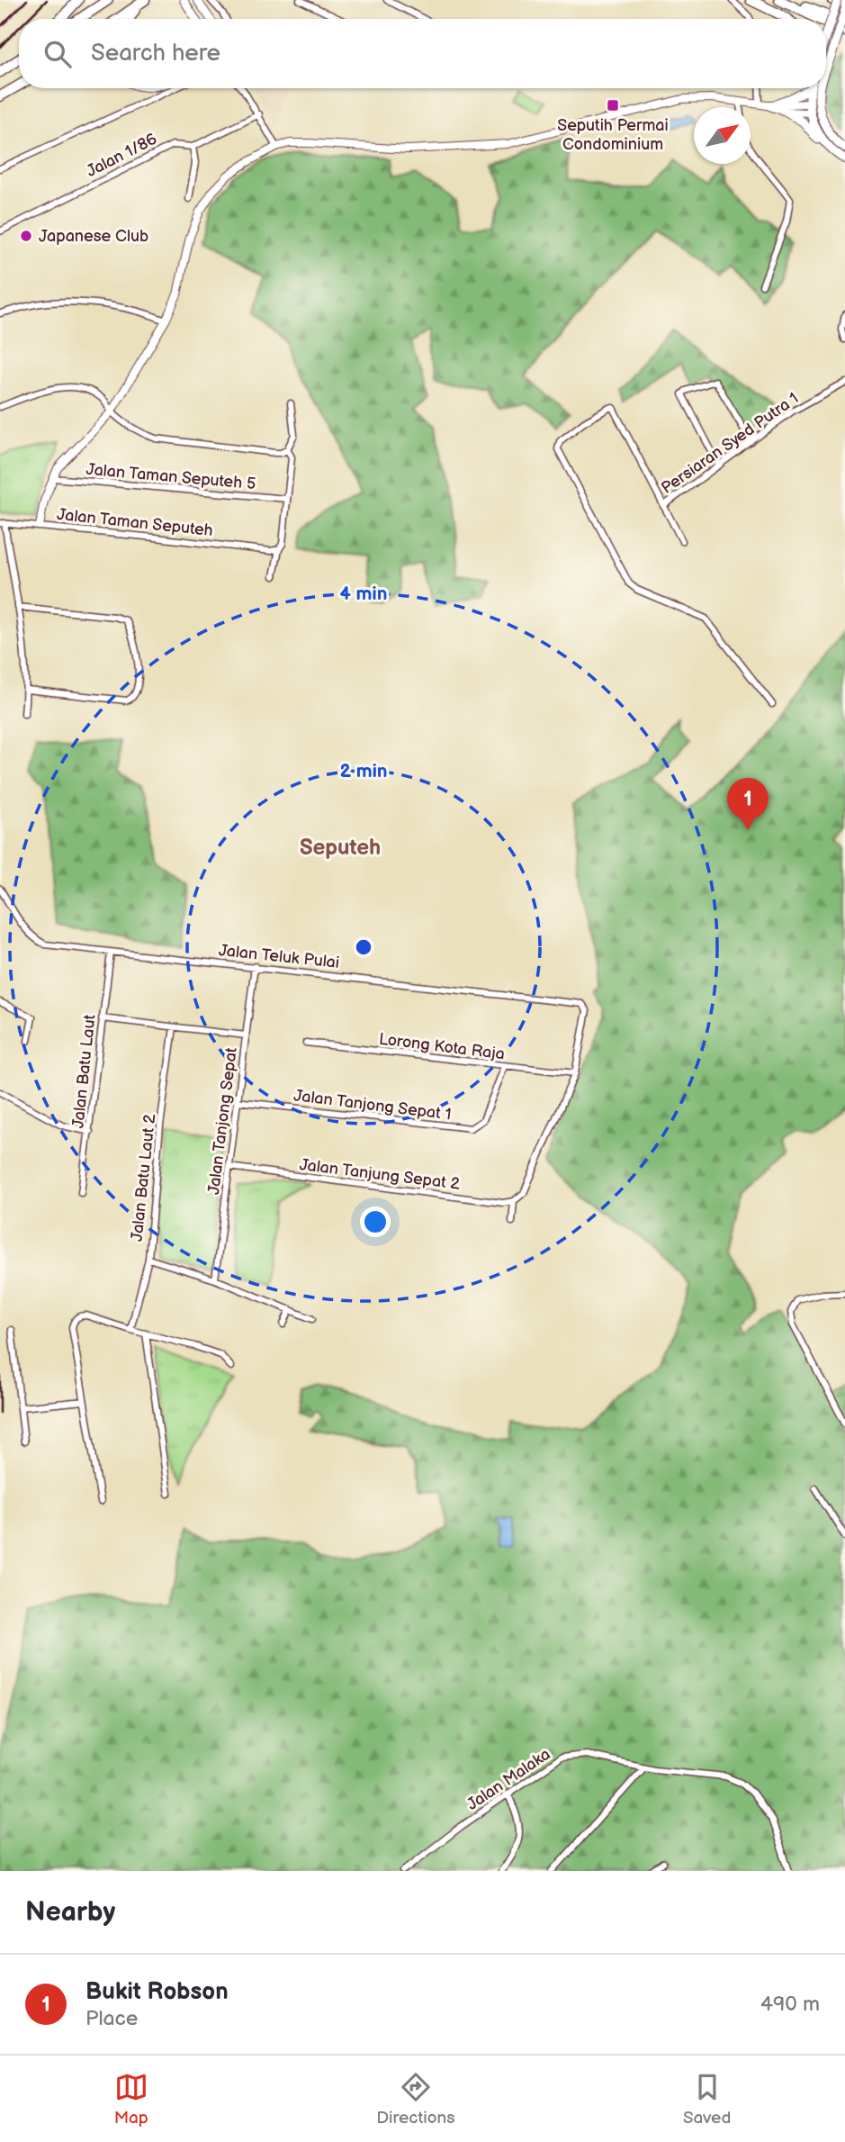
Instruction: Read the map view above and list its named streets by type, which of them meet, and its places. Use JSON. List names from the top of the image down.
{
  "streets": {
    "street": [
      "Jalan 1/86",
      "Persiaran Syed Putra 1",
      "Jalan Taman Seputeh 5",
      "Jalan Taman Seputeh",
      "Jalan Teluk Pulai",
      "Lorong Kota Raja",
      "Jalan Batu Laut",
      "Jalan Tanjong Sepat 1",
      "Jalan Tanjong Sepat",
      "Jalan Tanjung Sepat 2",
      "Jalan Batu Laut 2",
      "Jalan Malaka"
    ]
  },
  "crossings": [
    ["Jalan Taman Seputeh 5", "Jalan Taman Seputeh"],
    ["Jalan Teluk Pulai", "Lorong Kota Raja"],
    ["Jalan Teluk Pulai", "Jalan Batu Laut"],
    ["Jalan Teluk Pulai", "Jalan Tanjong Sepat"],
    ["Lorong Kota Raja", "Jalan Tanjong Sepat 1"],
    ["Jalan Tanjong Sepat 1", "Jalan Tanjong Sepat"],
    ["Jalan Tanjong Sepat", "Jalan Tanjung Sepat 2"]
  ],
  "districts": ["Seputeh"],
  "places": {
    "transit": ["Seputih Permai Condominium"],
    "other": ["Japanese Club"]
  },
  "north": "top right",
  "page": {
    "search": "Search here",
    "pins": "1",
    "heading": "Nearby",
    "list": [
      {
        "mark": "1",
        "name": "Bukit Robson",
        "note": "Place",
        "value": "490 m"
      }
    ],
    "nav": ["Map", "Directions", "Saved"]
  },
  "rings": ["4 min", "2 min"]
}
